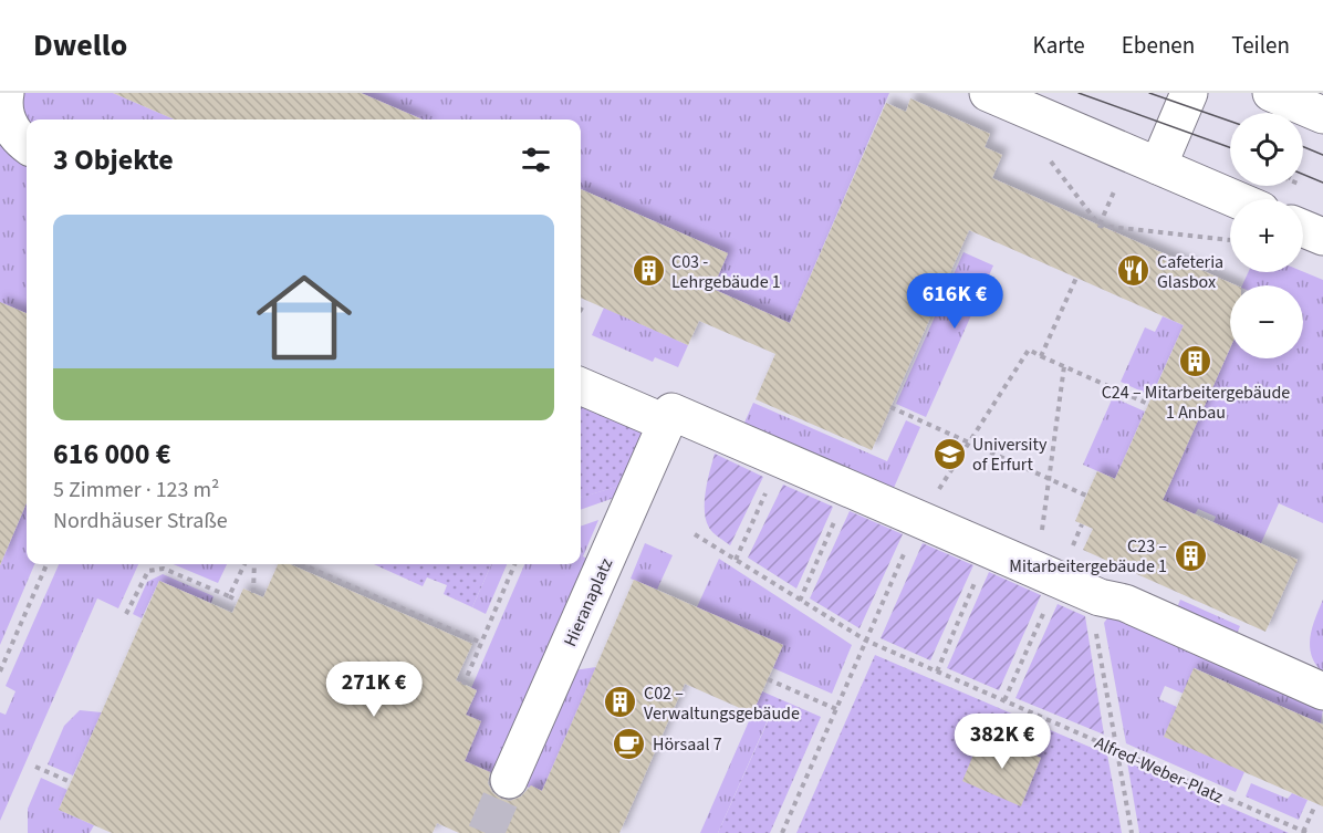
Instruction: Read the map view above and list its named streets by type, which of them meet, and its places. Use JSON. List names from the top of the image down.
{
  "streets": {
    "main road": ["Hieranaplatz"],
    "path": ["Alfred-Weber-Platz"]
  },
  "places": {
    "building": [
      "C03 - Lehrgebäude 1",
      "C24 – Mitarbeitergebäude 1 Anbau",
      "C23 – Mitarbeitergebäude 1",
      "C02 – Verwaltungsgebäude"
    ],
    "restaurant": ["Cafeteria Glasbox"],
    "school or university": ["University of Erfurt"],
    "cafe": ["Hörsaal 7"]
  },
  "page": {
    "header": "Dwello",
    "nav": ["Karte", "Ebenen", "Teilen"],
    "map_buttons": ["+", "−"],
    "heading": "3 Objekte",
    "list": [
      {
        "name": "616 000 €",
        "note": "5 Zimmer · 123 m² · Nordhäuser Straße"
      }
    ],
    "price": ["616K €", "271K €", "382K €"]
  }
}
